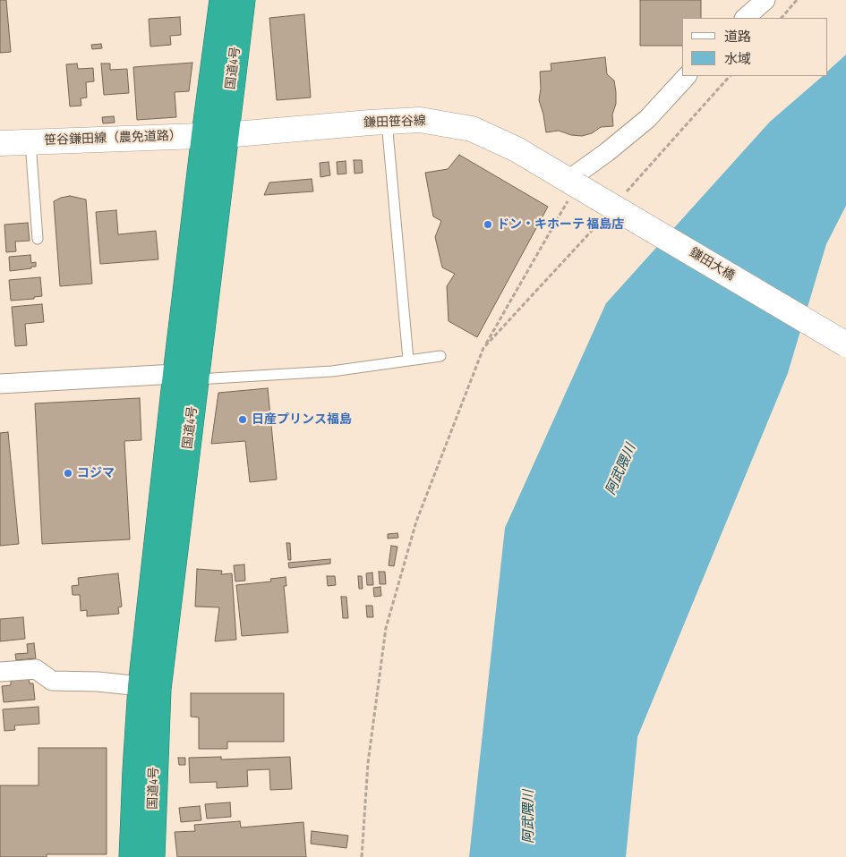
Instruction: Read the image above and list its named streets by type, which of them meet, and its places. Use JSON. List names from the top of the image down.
{
  "streets": {
    "highway": ["国道4号"],
    "street": ["鎌田笹谷線", "笹谷鎌田線（農免道路）", "鎌田大橋"]
  },
  "crossings": [
    ["国道4号", "鎌田笹谷線"],
    ["国道4号", "笹谷鎌田線（農免道路）"],
    ["鎌田笹谷線", "笹谷鎌田線（農免道路）"],
    ["鎌田笹谷線", "鎌田大橋"]
  ],
  "water": ["阿武隈川"],
  "places": ["ドン・キホーテ 福島店", "日産プリンス福島", "コジマ"],
  "legend": ["道路", "水域"]
}
